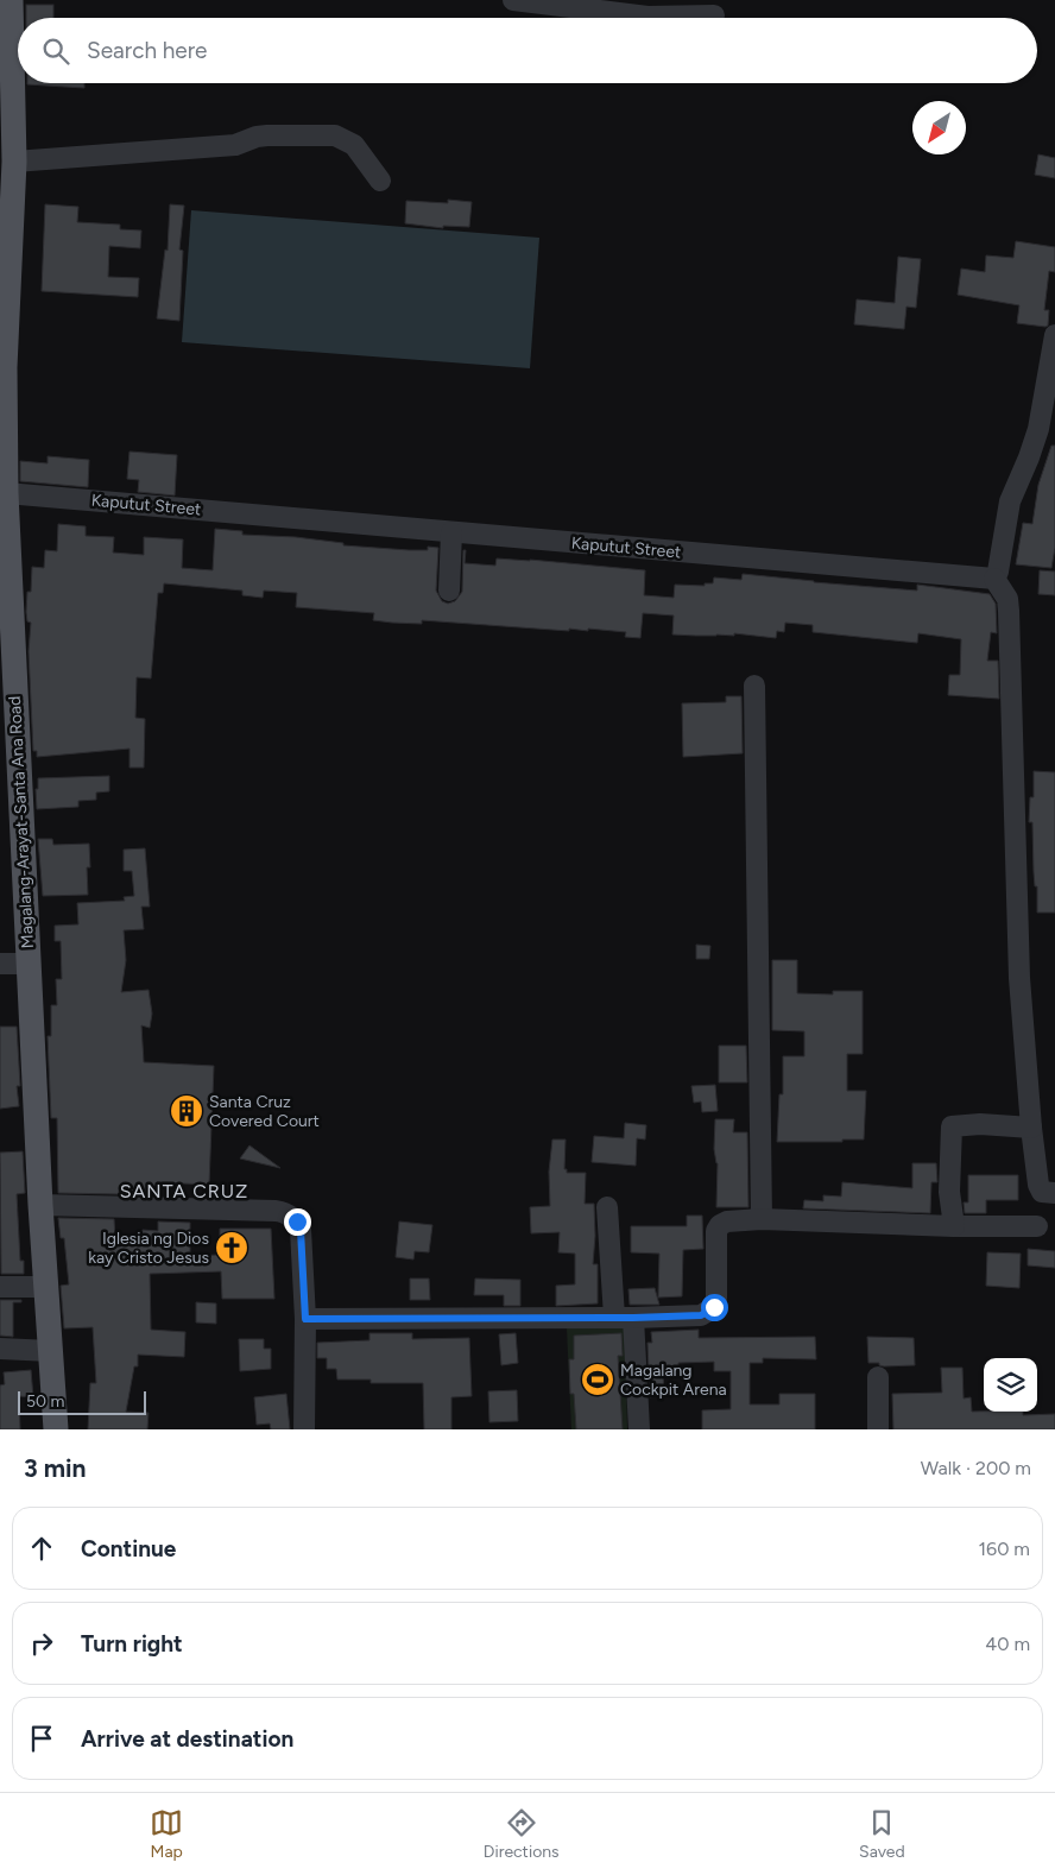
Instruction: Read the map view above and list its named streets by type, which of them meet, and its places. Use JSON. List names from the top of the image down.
{
  "streets": {
    "main road": ["Magalang-Arayat-Santa Ana Road"],
    "street": ["Kaputut Street"]
  },
  "crossings": [
    ["Kaputut Street", "Magalang-Arayat-Santa Ana Road"]
  ],
  "districts": ["SANTA CRUZ"],
  "places": {
    "building": ["Santa Cruz Covered Court"],
    "church": ["Iglesia ng Dios kay Cristo Jesus"],
    "sports": ["Magalang Cockpit Arena"]
  },
  "scale_bar": "50 m",
  "north": "bottom left",
  "page": {
    "search": "Search here",
    "scale": "50 m",
    "heading": ["3 min", "Walk · 200 m"],
    "list": [
      ["Continue", "160 m"],
      ["Turn right", "40 m"],
      "Arrive at destination"
    ],
    "nav": ["Map", "Directions", "Saved"]
  }
}
